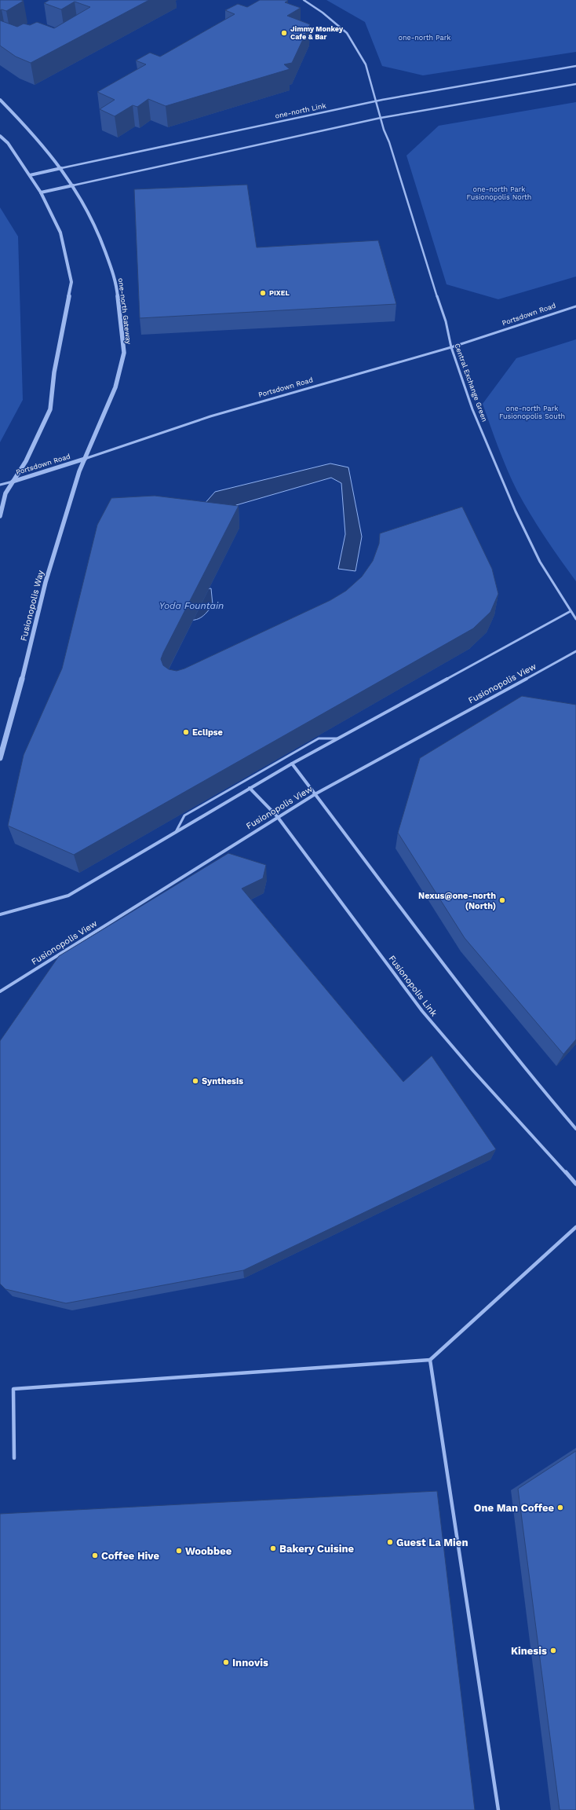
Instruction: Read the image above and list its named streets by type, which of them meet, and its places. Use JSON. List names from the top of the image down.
{
  "streets": {
    "street": [
      "one-north Link",
      "one-north Gateway",
      "Portsdown Road",
      "Central Exchange Green",
      "Fusionopolis Way",
      "Fusionopolis View",
      "Fusionopolis Link"
    ]
  },
  "crossings": [
    ["one-north Link", "one-north Gateway"],
    ["one-north Link", "Central Exchange Green"],
    ["one-north Gateway", "Portsdown Road"],
    ["one-north Gateway", "Fusionopolis Way"],
    ["Portsdown Road", "Central Exchange Green"],
    ["Portsdown Road", "Fusionopolis Way"],
    ["Fusionopolis View", "Fusionopolis Link"]
  ],
  "water": ["Yoda Fountain"],
  "parks": ["one-north Park", "one-north Park Fusionopolis North", "one-north Park Fusionopolis South"],
  "places": [
    "Jimmy Monkey Cafe & Bar",
    "PIXEL",
    "Eclipse",
    "Nexus@one-north (North)",
    "Synthesis",
    "One Man Coffee",
    "Guest La Mien",
    "Bakery Cuisine",
    "Woobbee",
    "Coffee Hive",
    "Kinesis",
    "Innovis"
  ]
}
